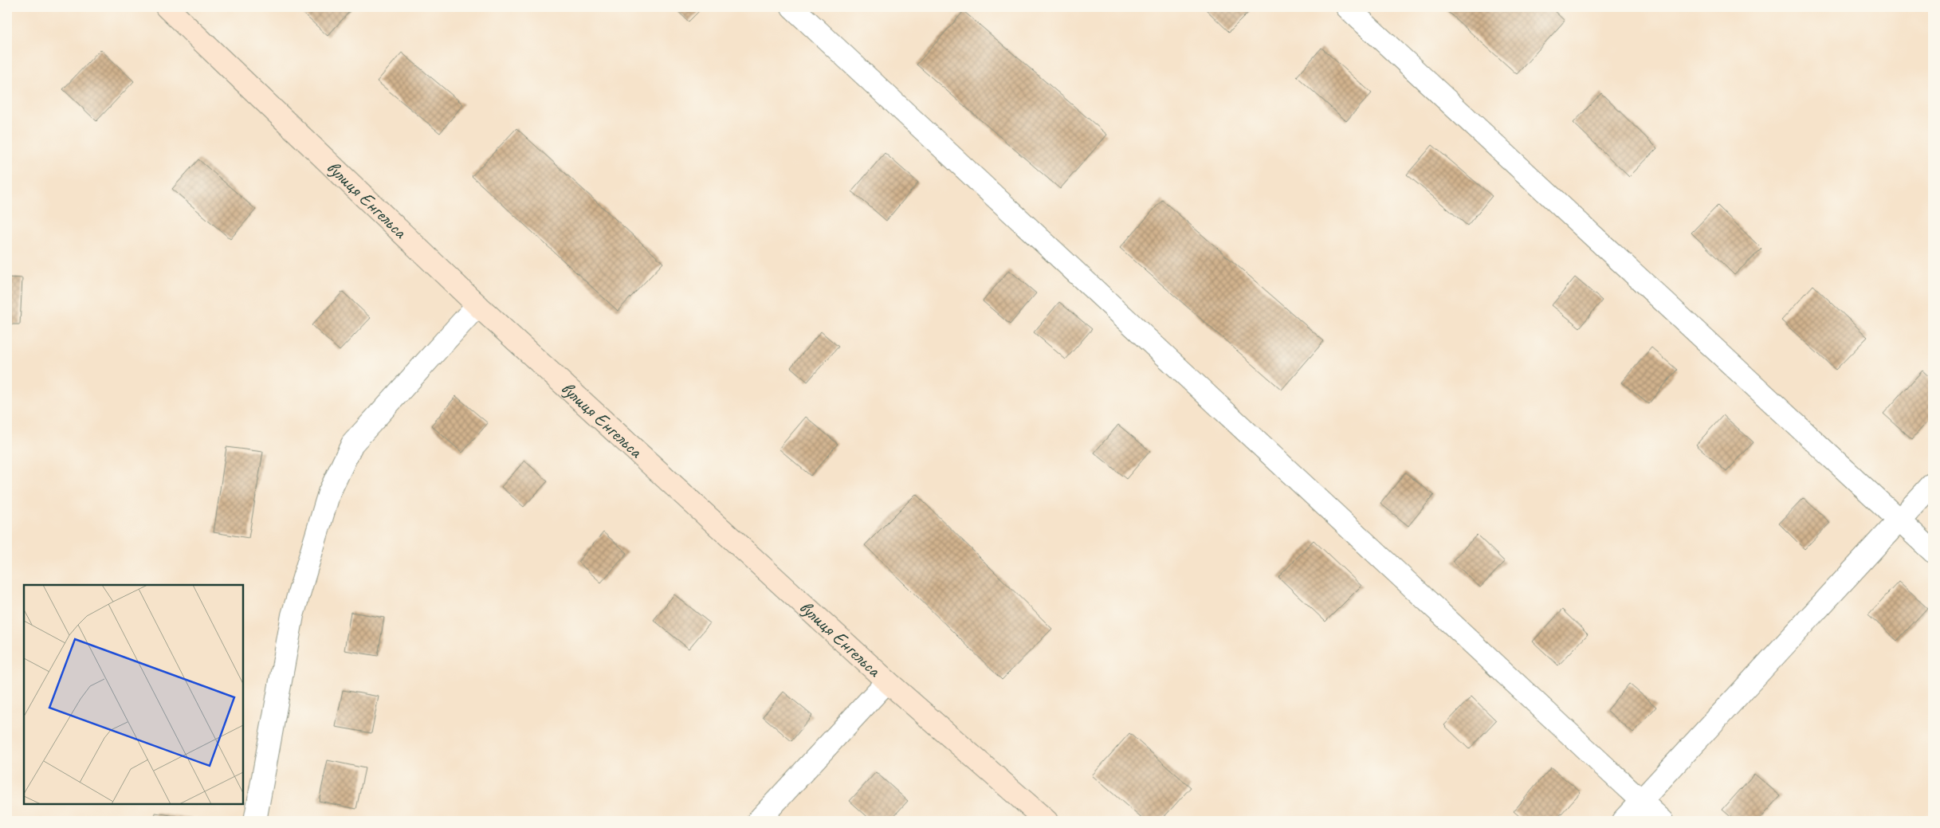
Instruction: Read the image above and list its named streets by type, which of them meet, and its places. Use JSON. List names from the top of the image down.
{
  "streets": {
    "street": ["вулиця Енгельса"]
  }
}
